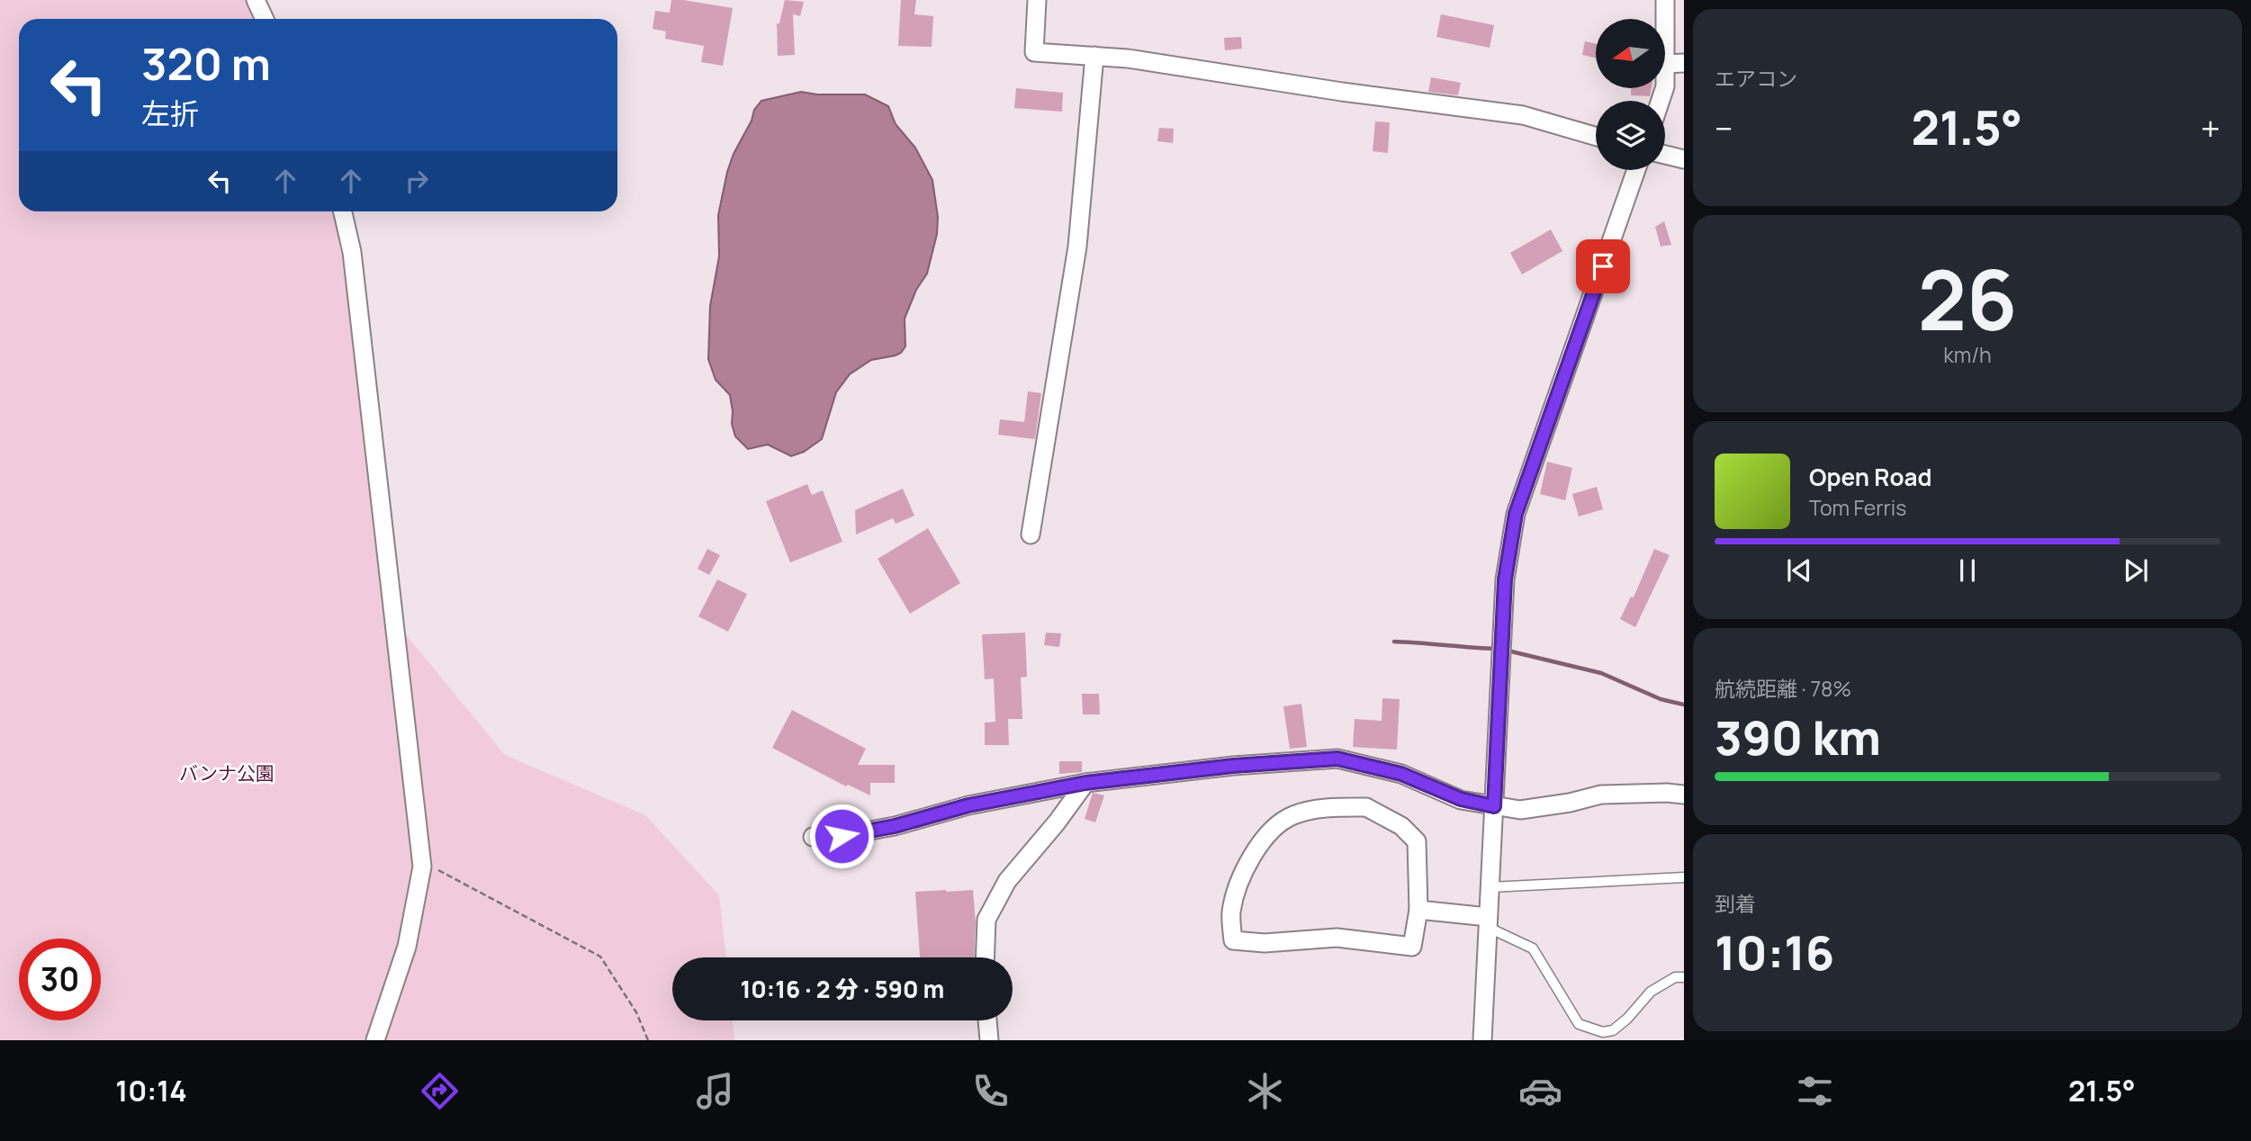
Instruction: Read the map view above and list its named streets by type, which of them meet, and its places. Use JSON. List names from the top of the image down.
{
  "parks": ["バンナ公園"],
  "north": "left",
  "page": {
    "tile": [
      "エアコン",
      ["26", "km/h"],
      ["航続距離 · 78%", "390 km"],
      ["到着", "10:16"]
    ],
    "turn": ["320 m", "左折"],
    "heat": ["−", "21.5°", "+"],
    "song": ["Open Road", "Tom Ferris"],
    "limit": "30",
    "trip": "10:16 · 2 分 · 590 m",
    "tabs": ["10:14", "21.5°"]
  }
}
